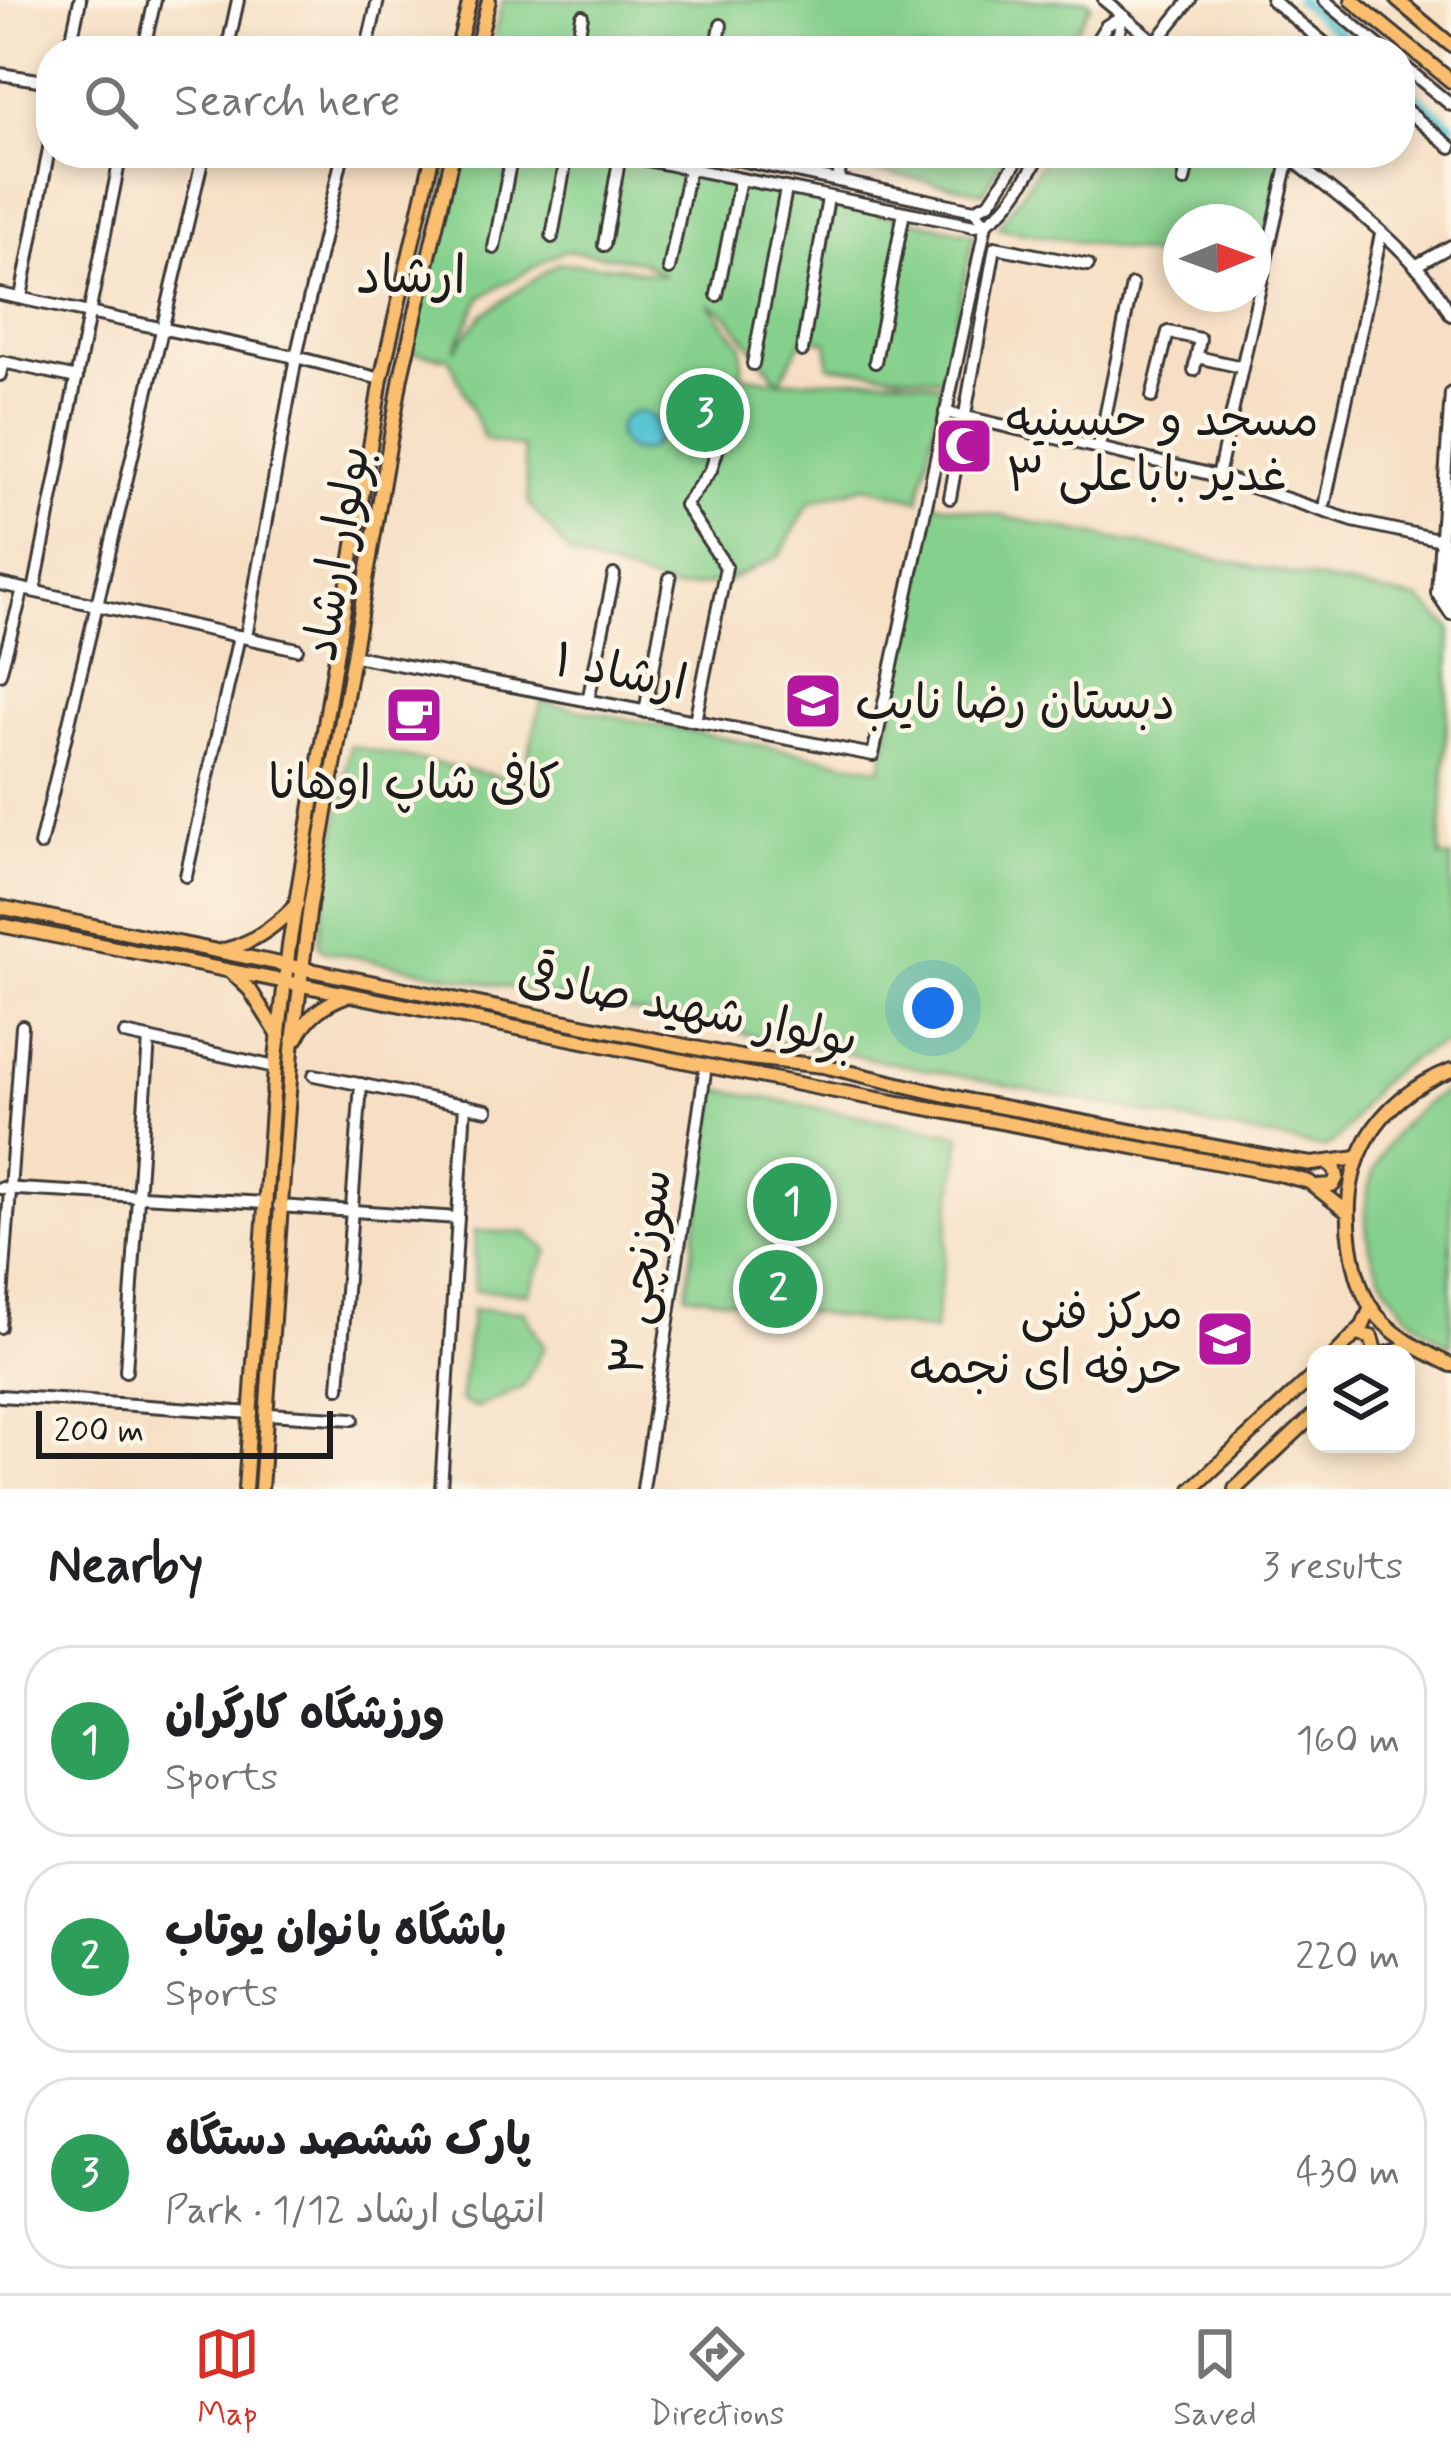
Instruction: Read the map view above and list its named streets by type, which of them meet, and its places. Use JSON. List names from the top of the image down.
{
  "streets": {
    "main road": ["بولوار ارشاد", "بولوار شهید صادقی"],
    "street": ["ارشاد ۱", "سوزنچی ۳"]
  },
  "crossings": [
    ["بولوار ارشاد", "ارشاد ۱"],
    ["بولوار ارشاد", "بولوار شهید صادقی"],
    ["بولوار شهید صادقی", "سوزنچی ۳"]
  ],
  "districts": ["ارشاد"],
  "places": {
    "mosque": ["مسجد و حسینیه غدیر باباعلی ۳"],
    "school or university": ["دبستان رضا نایب", "مرکز فنی حرفه ای نجمه"],
    "cafe": ["کافی شاپ اوهانا"]
  },
  "scale_bar": "200 m",
  "north": "right",
  "page": {
    "search": "Search here",
    "pins": ["3", "1", "2"],
    "scale": "200 m",
    "heading": ["Nearby", "3 results"],
    "list": [
      {
        "mark": "1",
        "name": "ورزشگاه کارگران",
        "note": "Sports",
        "value": "160 m"
      },
      {
        "mark": "2",
        "name": "باشگاه بانوان یوتاب",
        "note": "Sports",
        "value": "220 m"
      },
      {
        "mark": "3",
        "name": "پارک‌ ششصد دستگاه",
        "note": "Park · انتهای ارشاد 1/12",
        "value": "430 m"
      }
    ],
    "nav": ["Map", "Directions", "Saved"]
  }
}
